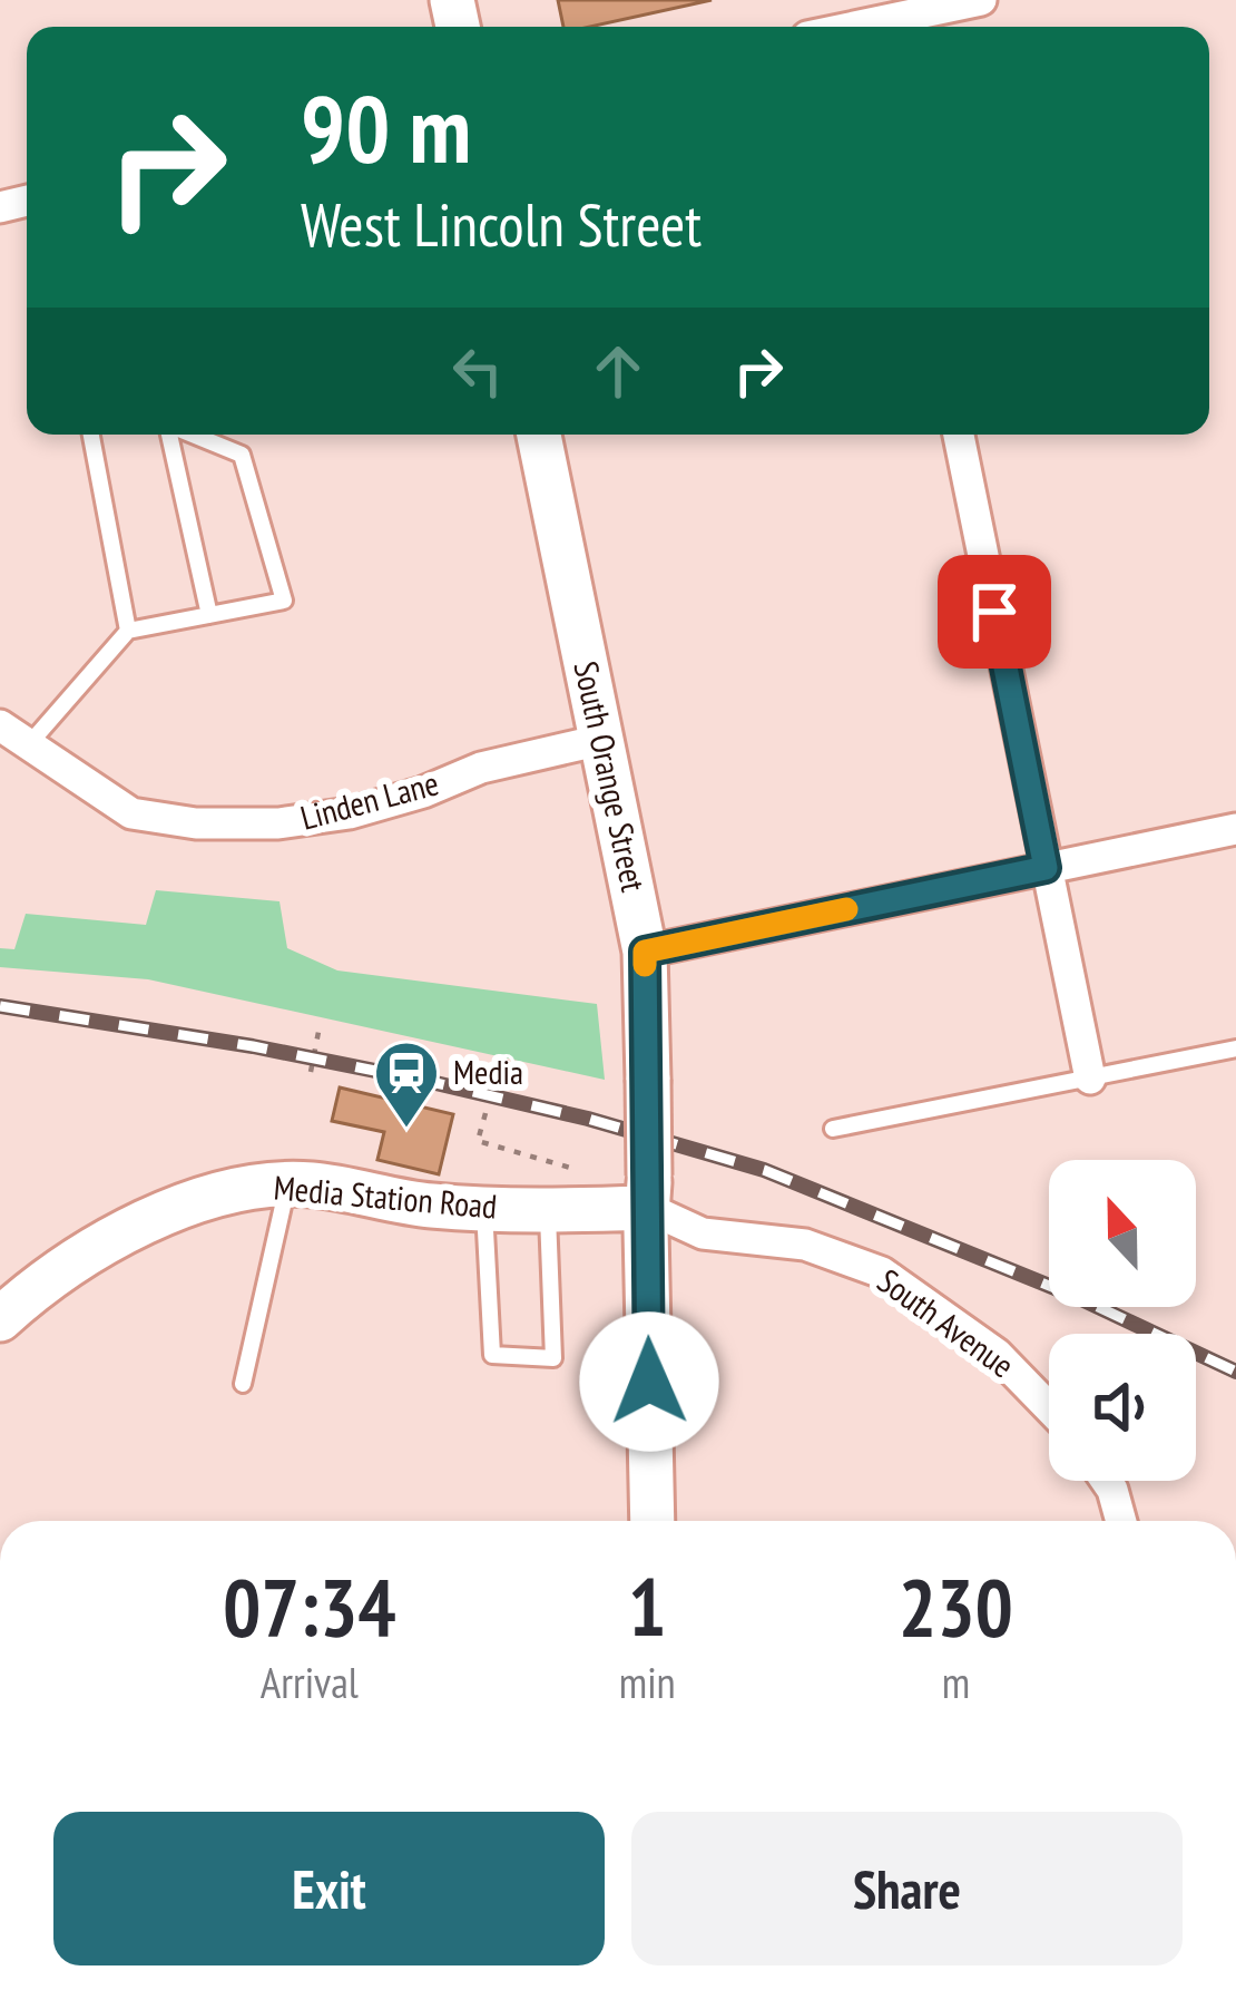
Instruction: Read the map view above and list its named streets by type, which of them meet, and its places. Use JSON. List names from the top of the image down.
{
  "streets": {
    "main road": ["South Orange Street", "Media Station Road"],
    "street": ["Linden Lane", "South Avenue"]
  },
  "crossings": [
    ["South Orange Street", "Linden Lane"],
    ["South Orange Street", "Media Station Road"],
    ["South Orange Street", "South Avenue"],
    ["Media Station Road", "South Avenue"]
  ],
  "places": {
    "station": ["Media"]
  },
  "north": "top",
  "page": {
    "turn": ["90 m", "West Lincoln Street"],
    "eta": [
      "07:34",
      "Arrival",
      "1",
      "min",
      "230",
      "m"
    ],
    "buttons": ["Exit", "Share"]
  }
}
